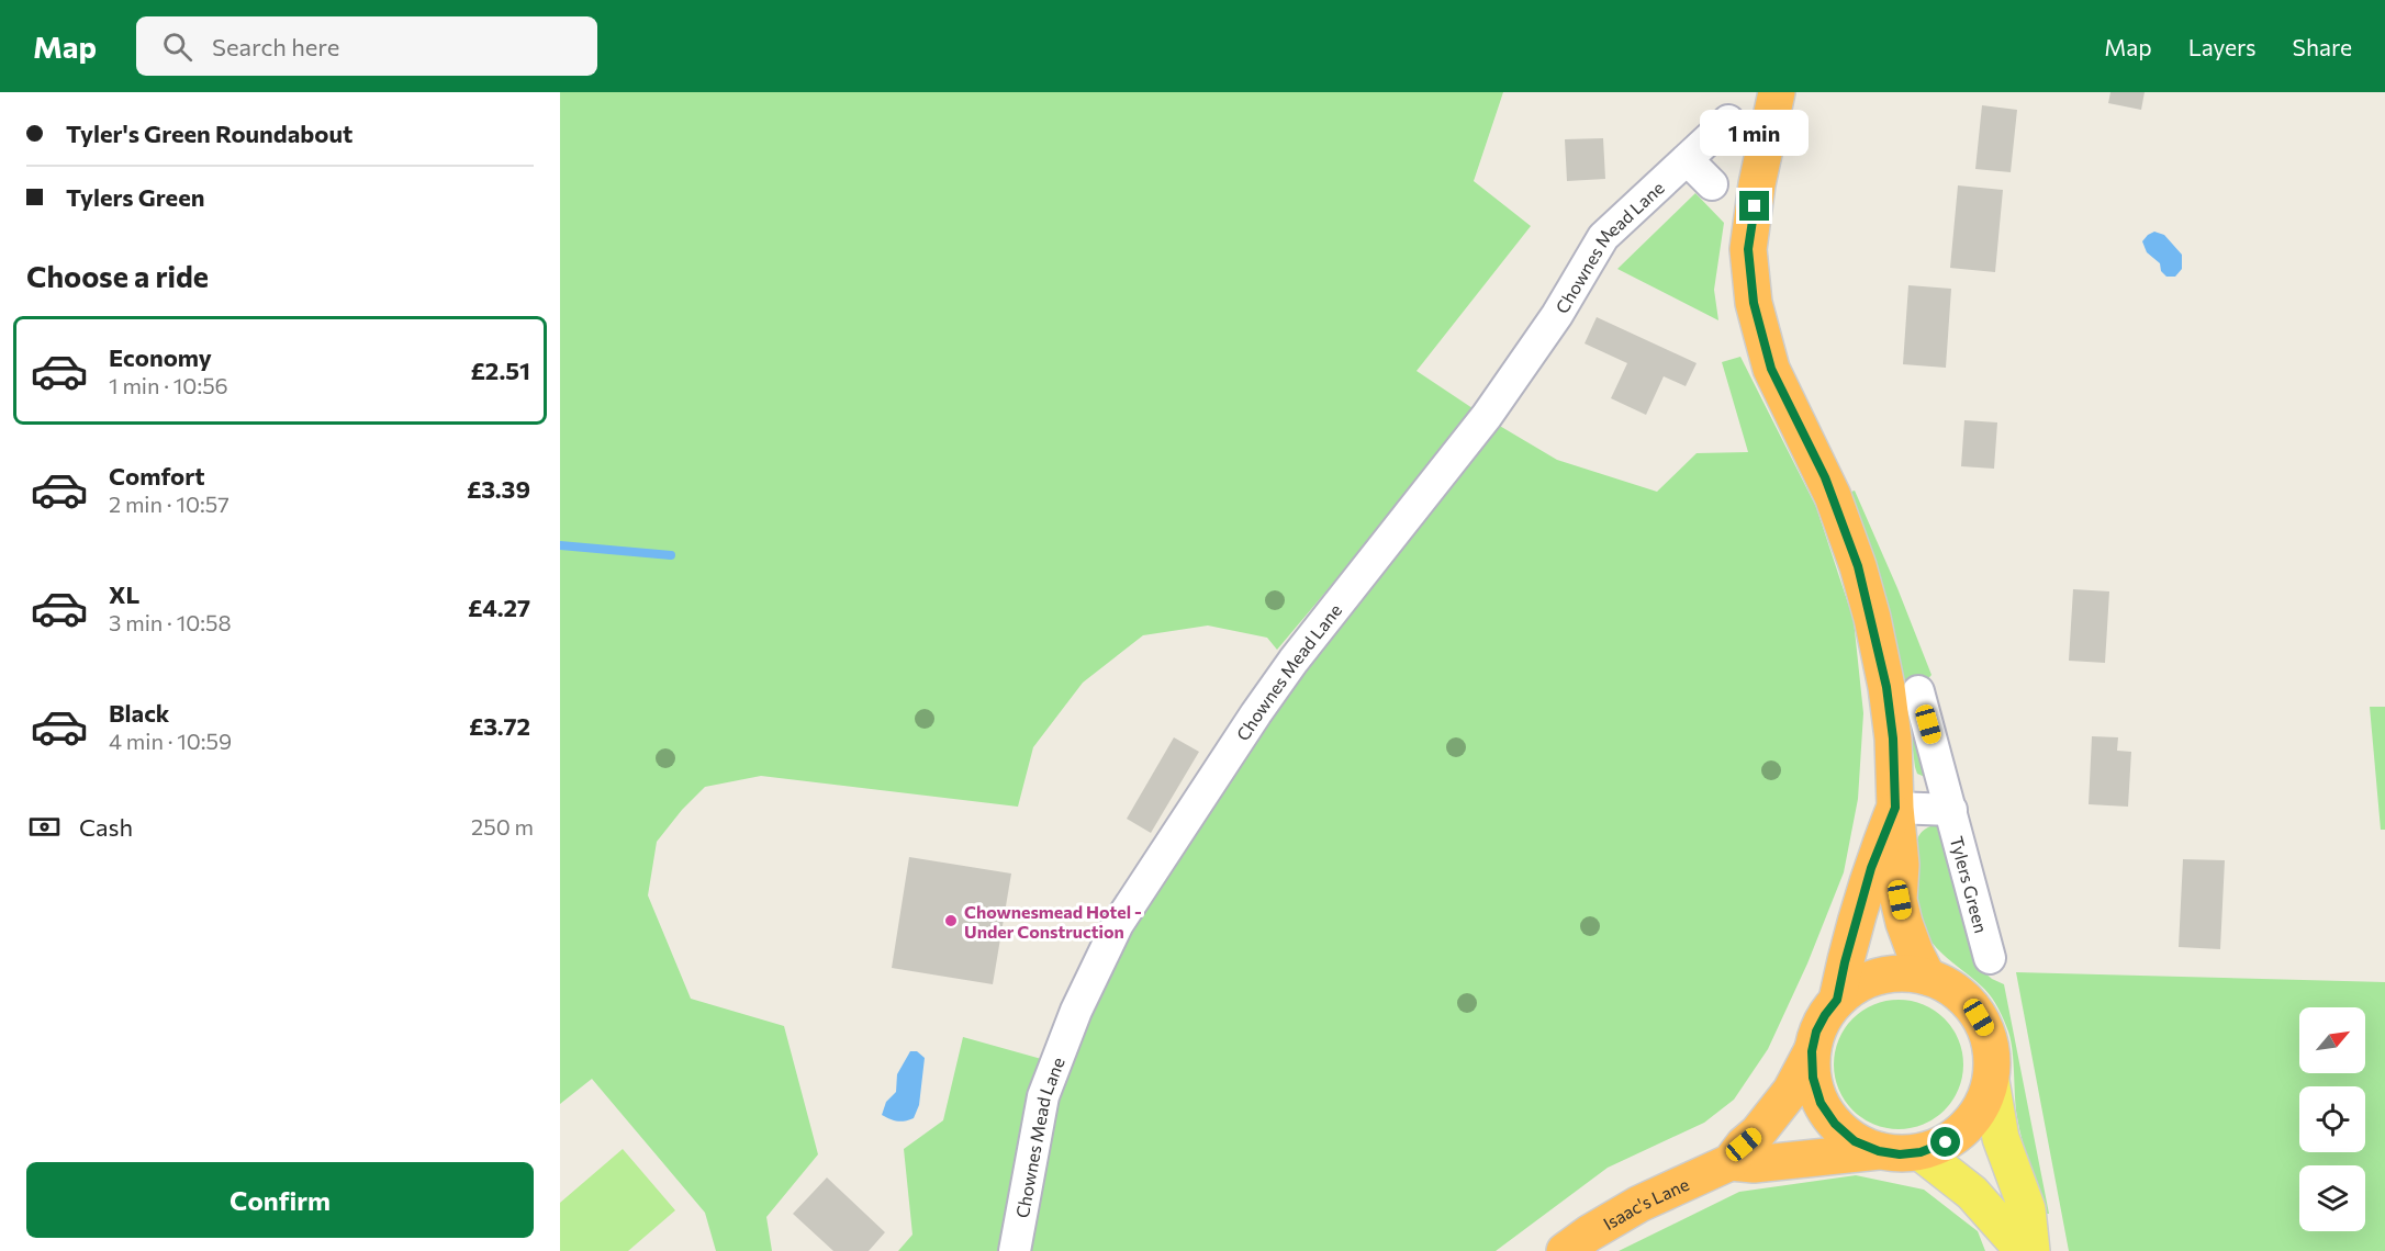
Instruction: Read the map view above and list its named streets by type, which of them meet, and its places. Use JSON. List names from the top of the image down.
{
  "streets": {
    "highway": ["Isaac's Lane"],
    "street": ["Chownes Mead Lane", "Tylers Green"]
  },
  "places": ["Chownesmead Hotel - Under Construction"],
  "north": "top right",
  "page": {
    "header": "Map",
    "search": "Search here",
    "nav": ["Map", "Layers", "Share"],
    "banner": ["Tyler's Green Roundabout", "Tylers Green"],
    "bubble": "1 min",
    "heading": "Choose a ride",
    "list": [
      {
        "name": "Economy",
        "note": "1 min · 10:56",
        "value": "£2.51"
      },
      {
        "name": "Comfort",
        "note": "2 min · 10:57",
        "value": "£3.39"
      },
      {
        "name": "XL",
        "note": "3 min · 10:58",
        "value": "£4.27"
      },
      {
        "name": "Black",
        "note": "4 min · 10:59",
        "value": "£3.72"
      }
    ],
    "pay": ["Cash", "250 m"],
    "buttons": "Confirm"
  }
}
